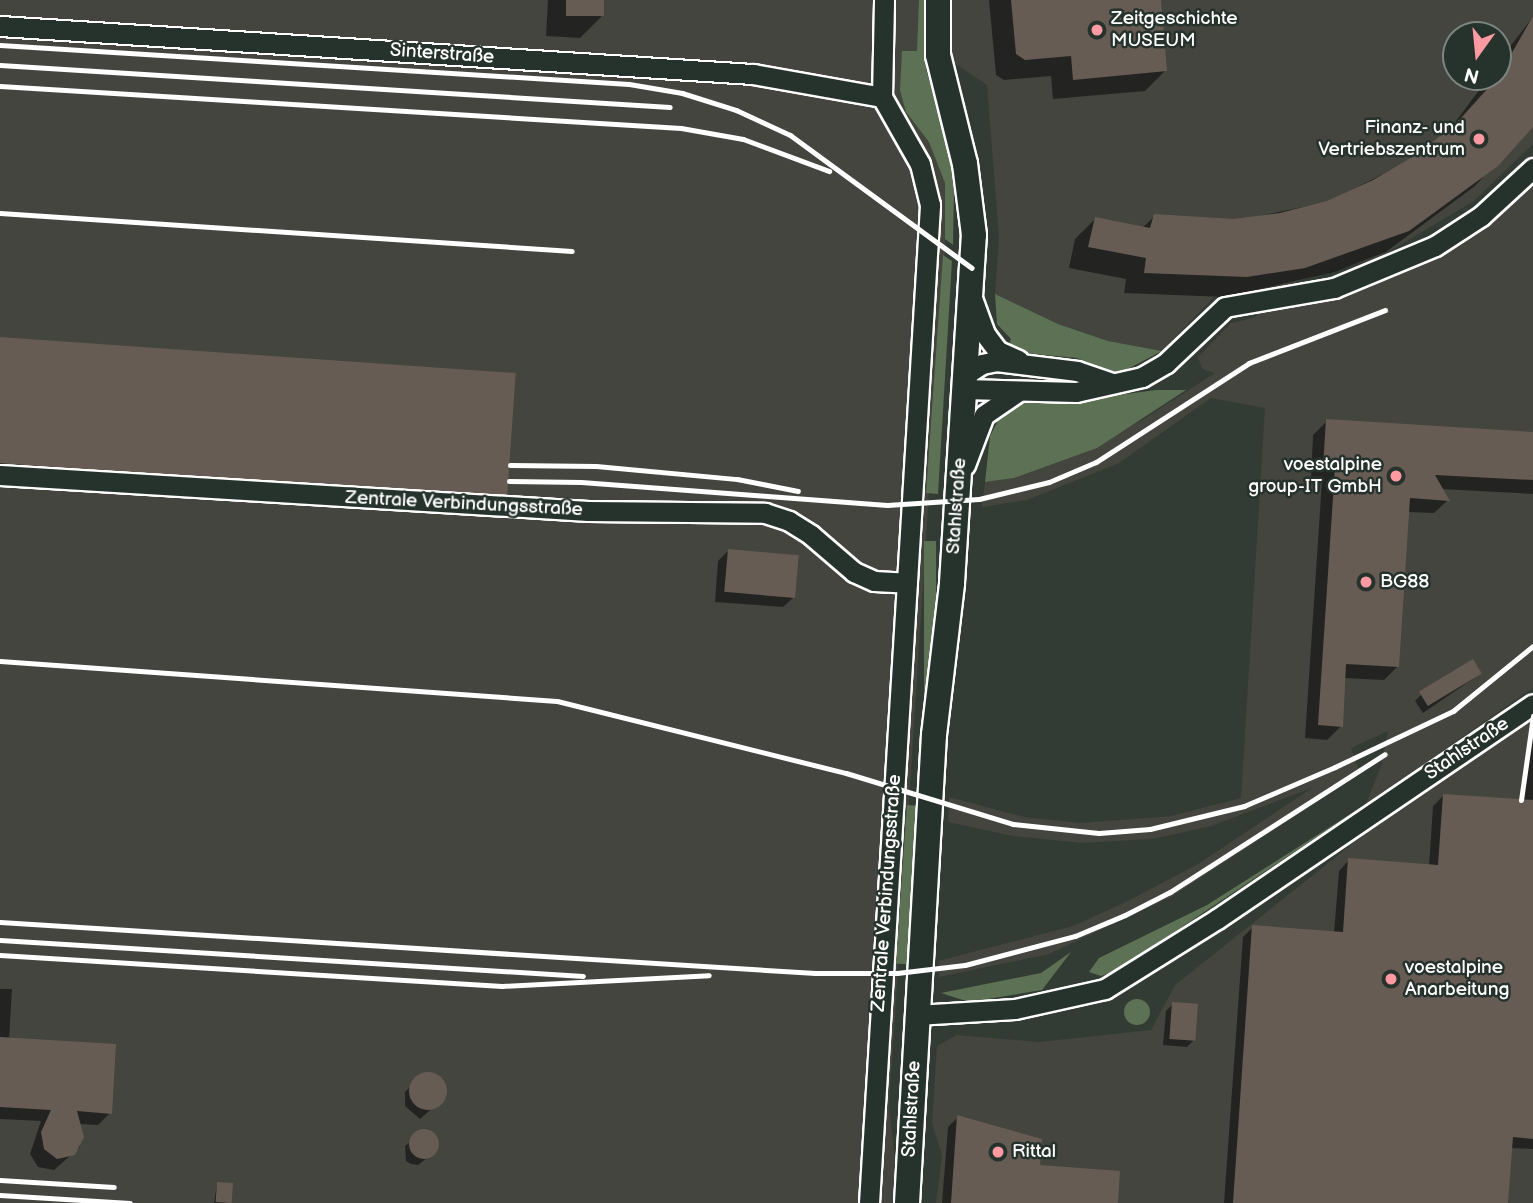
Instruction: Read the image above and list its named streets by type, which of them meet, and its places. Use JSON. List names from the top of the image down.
{
  "streets": {
    "street": ["Sinterstraße", "Zentrale Verbindungsstraße", "Stahlstraße"]
  },
  "crossings": [
    ["Sinterstraße", "Zentrale Verbindungsstraße"]
  ],
  "places": [
    "Zeitgeschichte MUSEUM",
    "Finanz- und Vertriebszentrum",
    "voestalpine group-IT GmbH",
    "BG88",
    "voestalpine Anarbeitung",
    "Rittal"
  ],
  "north": "bottom"
}
